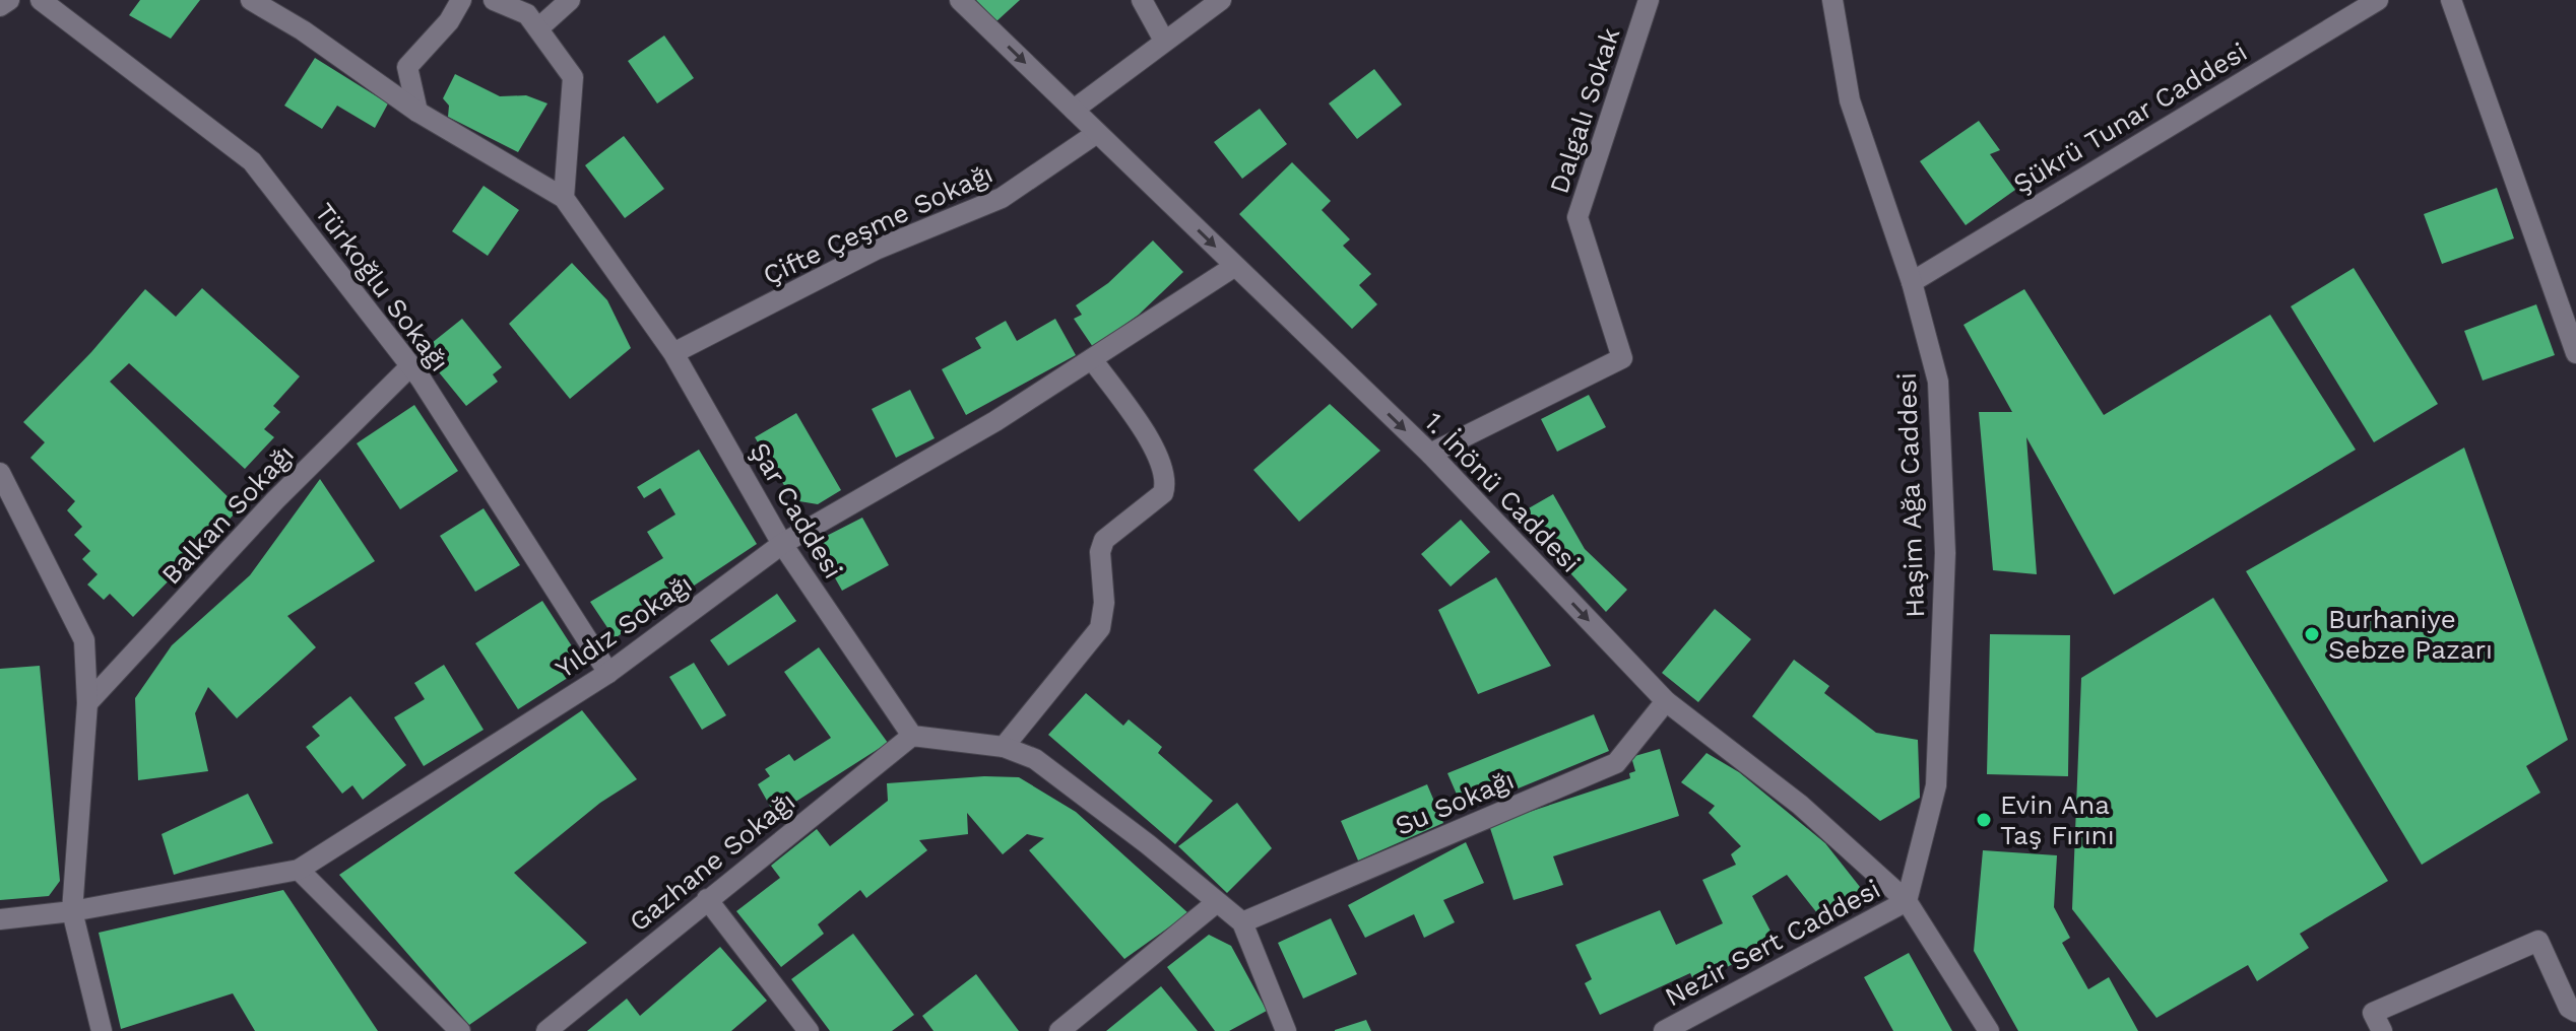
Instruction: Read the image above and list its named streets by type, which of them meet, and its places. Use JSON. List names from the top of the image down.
{
  "streets": {
    "street": [
      "Dalgalı Sokak",
      "Şükrü Tunar Caddesi",
      "Çifte Çeşme Sokağı",
      "Türkoğlu Sokağı",
      "1. İnönü Caddesi",
      "Haşim Ağa Caddesi",
      "Şar Caddesi",
      "Balkan Sokağı",
      "Yıldız Sokağı",
      "Su Sokağı",
      "Gazhane Sokağı",
      "Nezir Sert Caddesi"
    ]
  },
  "crossings": [
    ["Dalgalı Sokak", "1. İnönü Caddesi"],
    ["Şükrü Tunar Caddesi", "Haşim Ağa Caddesi"],
    ["Çifte Çeşme Sokağı", "1. İnönü Caddesi"],
    ["Çifte Çeşme Sokağı", "Şar Caddesi"],
    ["Türkoğlu Sokağı", "Balkan Sokağı"],
    ["Türkoğlu Sokağı", "Yıldız Sokağı"],
    ["1. İnönü Caddesi", "Haşim Ağa Caddesi"],
    ["1. İnönü Caddesi", "Yıldız Sokağı"],
    ["1. İnönü Caddesi", "Su Sokağı"],
    ["1. İnönü Caddesi", "Nezir Sert Caddesi"],
    ["Haşim Ağa Caddesi", "Nezir Sert Caddesi"],
    ["Şar Caddesi", "Yıldız Sokağı"],
    ["Şar Caddesi", "Gazhane Sokağı"]
  ],
  "one_way": ["1. İnönü Caddesi"],
  "places": ["Burhaniye Sebze Pazarı", "Evin Ana Taş Fırını"]
}
